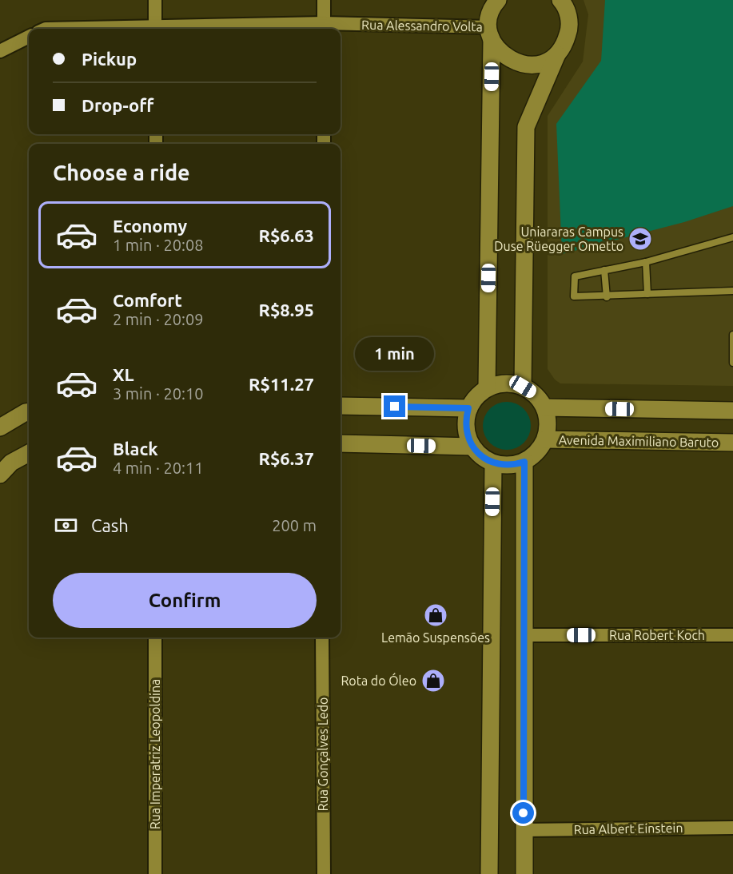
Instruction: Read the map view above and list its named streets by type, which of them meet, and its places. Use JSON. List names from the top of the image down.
{
  "streets": {
    "street": [
      "Rua Alessandro Volta",
      "Avenida Maximiliano Baruto",
      "Rua Robert Koch",
      "Rua Imperatriz Leopoldina",
      "Rua Gonçalves Ledo",
      "Rua Albert Einstein"
    ]
  },
  "places": {
    "school or university": ["Uniararas Campus Duse Rüegger Ometto"],
    "shop": ["Lemão Suspensões", "Rota do Óleo"]
  },
  "page": {
    "banner": ["Pickup", "Drop-off"],
    "heading": "Choose a ride",
    "list": [
      {
        "name": "Economy",
        "note": "1 min · 20:08",
        "value": "R$6.63"
      },
      {
        "name": "Comfort",
        "note": "2 min · 20:09",
        "value": "R$8.95"
      },
      {
        "name": "XL",
        "note": "3 min · 20:10",
        "value": "R$11.27"
      },
      {
        "name": "Black",
        "note": "4 min · 20:11",
        "value": "R$6.37"
      }
    ],
    "bubble": "1 min",
    "pay": ["Cash", "200 m"],
    "buttons": "Confirm"
  }
}
